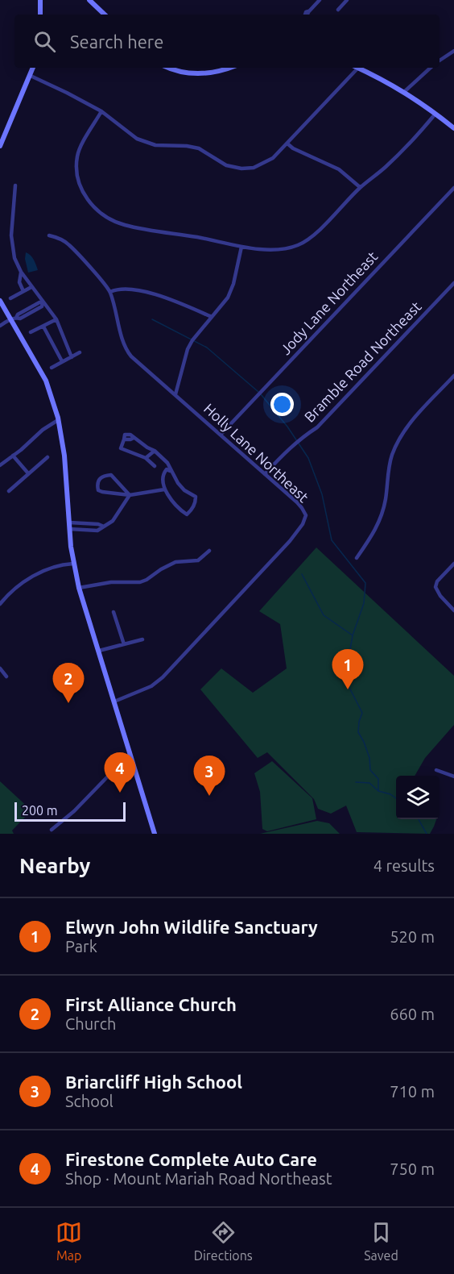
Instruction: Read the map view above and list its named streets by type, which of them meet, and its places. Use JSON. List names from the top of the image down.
{
  "streets": {
    "street": ["Jody Lane Northeast", "Bramble Road Northeast", "Holly Lane Northeast"]
  },
  "crossings": [
    ["Jody Lane Northeast", "Holly Lane Northeast"],
    ["Bramble Road Northeast", "Holly Lane Northeast"]
  ],
  "scale_bar": "200 m",
  "page": {
    "search": "Search here",
    "pins": [
      "1",
      "2",
      "4",
      "3"
    ],
    "scale": "200 m",
    "heading": ["Nearby", "4 results"],
    "list": [
      {
        "mark": "1",
        "name": "Elwyn John Wildlife Sanctuary",
        "note": "Park",
        "value": "520 m"
      },
      {
        "mark": "2",
        "name": "First Alliance Church",
        "note": "Church",
        "value": "660 m"
      },
      {
        "mark": "3",
        "name": "Briarcliff High School",
        "note": "School",
        "value": "710 m"
      },
      {
        "mark": "4",
        "name": "Firestone Complete Auto Care",
        "note": "Shop · Mount Mariah Road Northeast",
        "value": "750 m"
      }
    ],
    "nav": ["Map", "Directions", "Saved"]
  }
}
